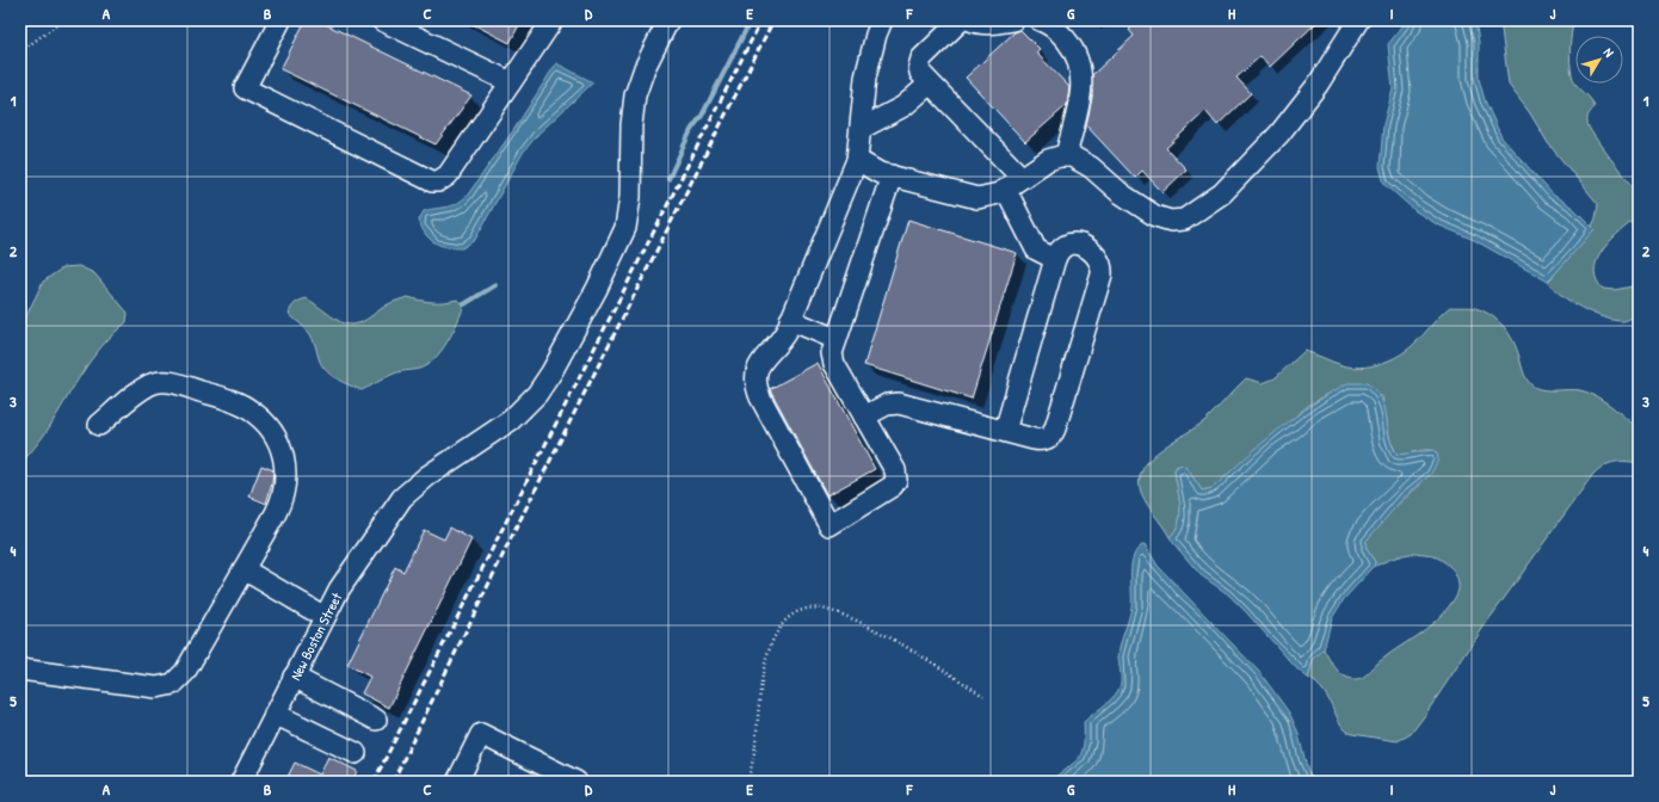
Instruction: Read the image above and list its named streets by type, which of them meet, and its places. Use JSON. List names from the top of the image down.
{
  "streets": {
    "street": ["New Boston Street"]
  },
  "north": "top right",
  "grid": {
    "columns": [
      "A",
      "B",
      "C",
      "D",
      "E",
      "F",
      "G",
      "H",
      "I",
      "J"
    ],
    "rows": [
      "1",
      "2",
      "3",
      "4",
      "5"
    ]
  }
}
